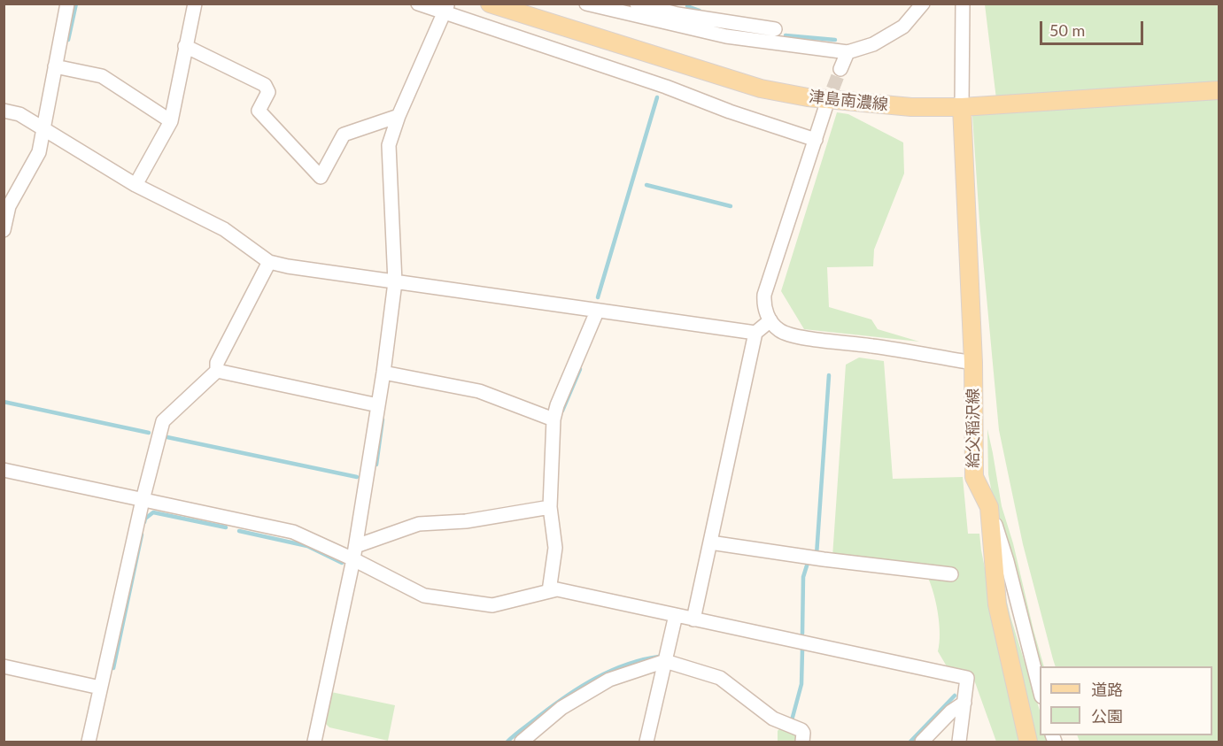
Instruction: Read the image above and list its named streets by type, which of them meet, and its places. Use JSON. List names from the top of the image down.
{
  "streets": {
    "main road": ["津島南濃線", "給父稲沢線"]
  },
  "crossings": [
    ["津島南濃線", "給父稲沢線"]
  ],
  "legend": ["道路", "公園"],
  "scale_bar": "50 m"
}
